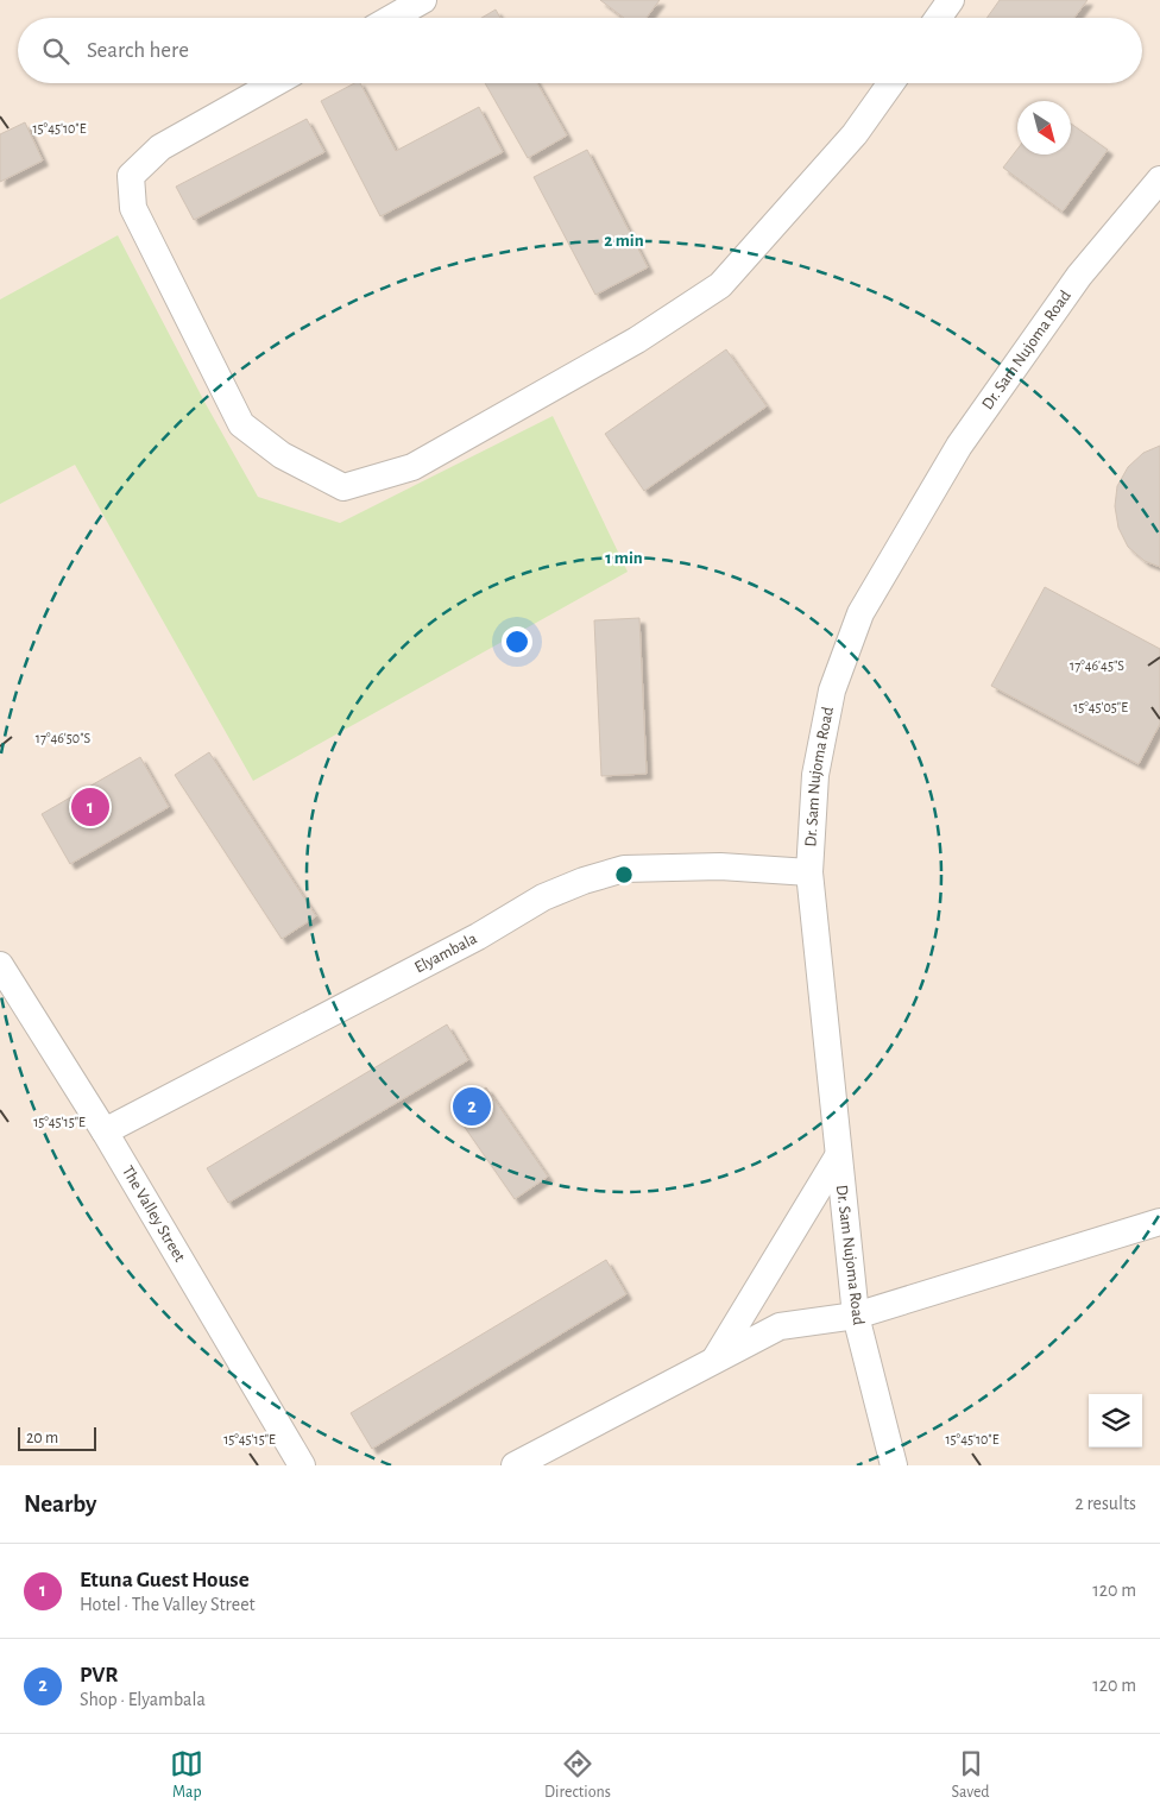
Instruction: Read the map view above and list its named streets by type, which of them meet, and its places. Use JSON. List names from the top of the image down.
{
  "streets": {
    "street": ["Dr. Sam Nujoma Road", "Elyambala", "The Valley Street"]
  },
  "crossings": [
    ["Dr. Sam Nujoma Road", "Elyambala"],
    ["Elyambala", "The Valley Street"]
  ],
  "scale_bar": "20 m",
  "north": "bottom right",
  "page": {
    "search": "Search here",
    "pins": ["1", "2"],
    "scale": "20 m",
    "heading": ["Nearby", "2 results"],
    "list": [
      {
        "mark": "1",
        "name": "Etuna Guest House",
        "note": "Hotel · The Valley Street",
        "value": "120 m"
      },
      {
        "mark": "2",
        "name": "PVR",
        "note": "Shop · Elyambala",
        "value": "120 m"
      }
    ],
    "nav": ["Map", "Directions", "Saved"]
  },
  "coordinates": [
    "15°45'10\"E",
    "17°46'45\"S",
    "15°45'05\"E",
    "17°46'50\"S",
    "15°45'15\"E"
  ],
  "rings": ["2 min", "1 min"]
}
